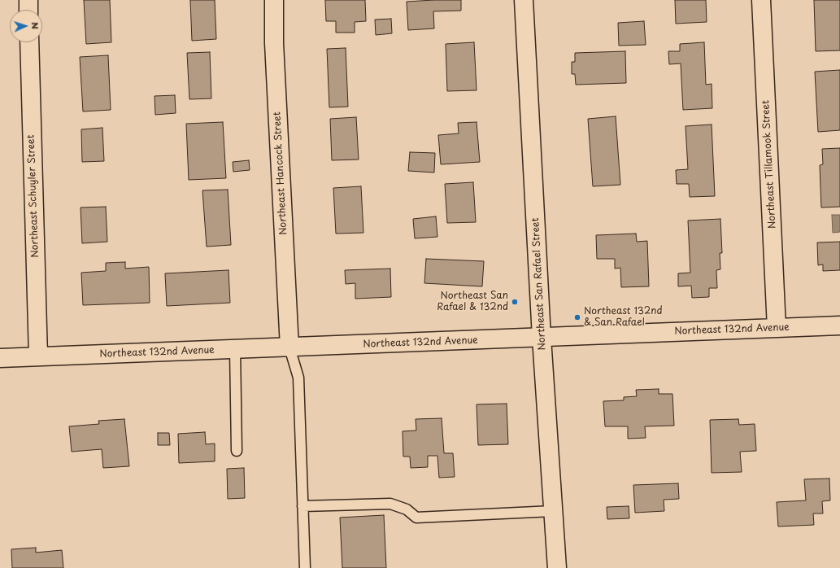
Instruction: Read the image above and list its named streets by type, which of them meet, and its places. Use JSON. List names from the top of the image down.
{
  "streets": {
    "street": [
      "Northeast Tillamook Street",
      "Northeast Hancock Street",
      "Northeast Schuyler Street",
      "Northeast San Rafael Street",
      "Northeast 132nd Avenue"
    ]
  },
  "crossings": [
    ["Northeast Tillamook Street", "Northeast 132nd Avenue"],
    ["Northeast Hancock Street", "Northeast 132nd Avenue"],
    ["Northeast Schuyler Street", "Northeast 132nd Avenue"],
    ["Northeast San Rafael Street", "Northeast 132nd Avenue"]
  ],
  "places": ["Northeast San Rafael & 132nd", "Northeast 132nd & San Rafael"],
  "north": "right"
}
